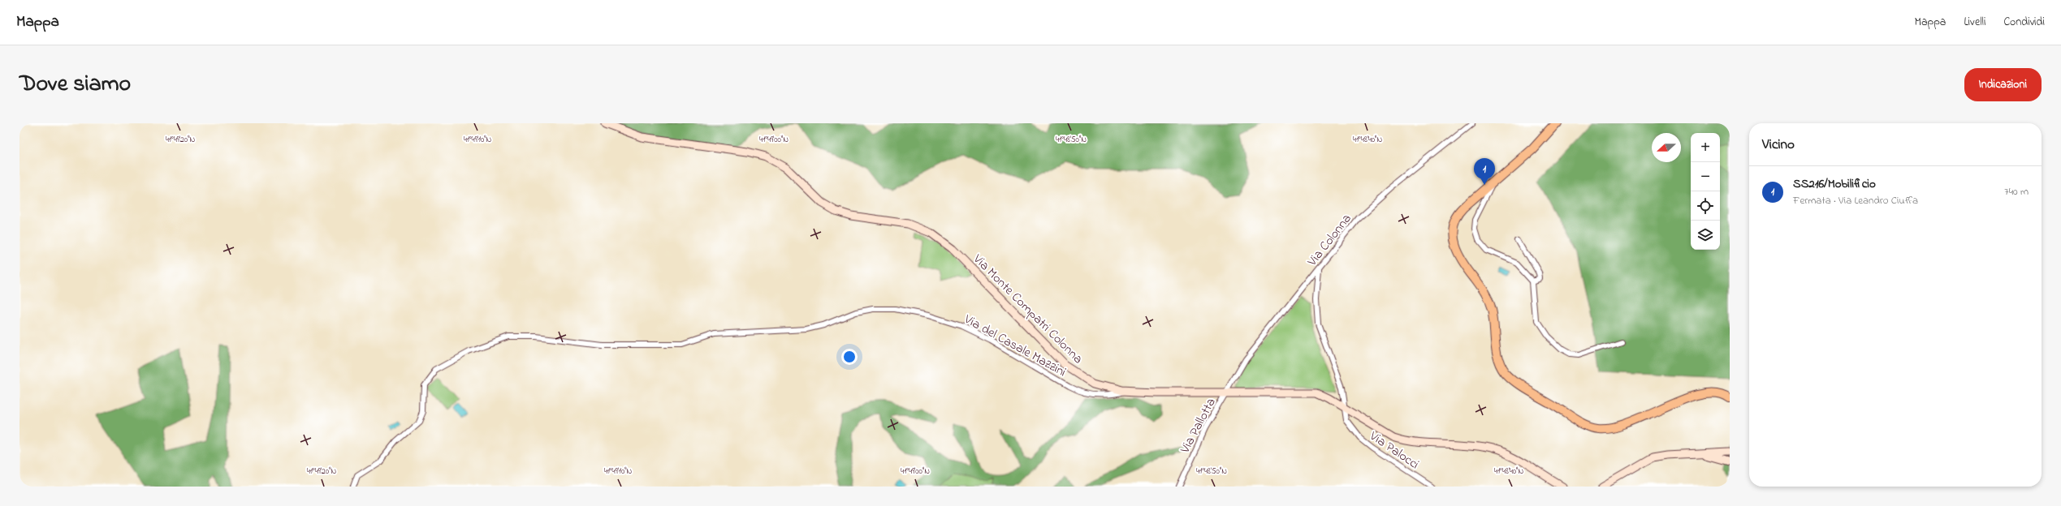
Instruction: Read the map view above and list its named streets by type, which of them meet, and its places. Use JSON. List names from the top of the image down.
{
  "streets": {
    "street": [
      "Via Colonna",
      "Via Monte Compatri Colonna",
      "Via del Casale Mazzini",
      "Via Pallotta",
      "Via Palocci"
    ]
  },
  "crossings": [
    ["Via Colonna", "Via Monte Compatri Colonna"],
    ["Via Colonna", "Via Pallotta"],
    ["Via Colonna", "Via Palocci"],
    ["Via Monte Compatri Colonna", "Via del Casale Mazzini"],
    ["Via Monte Compatri Colonna", "Via Pallotta"],
    ["Via Monte Compatri Colonna", "Via Palocci"]
  ],
  "north": "left",
  "page": {
    "header": "Mappa",
    "nav": ["Mappa", "Livelli", "Condividi"],
    "title": "Dove siamo",
    "buttons": "Indicazioni",
    "heading": "Vicino",
    "map_buttons": ["+", "−"],
    "pins": "1",
    "list": [
      {
        "mark": "1",
        "name": "SS216/Mobilificio",
        "note": "Fermata · Via Leandro Ciuffa",
        "value": "740 m"
      }
    ]
  },
  "coordinates": [
    "41°49'20\"N",
    "41°49'10\"N",
    "41°49'00\"N",
    "41°48'40\"N",
    "41°48'50\"N"
  ]
}
